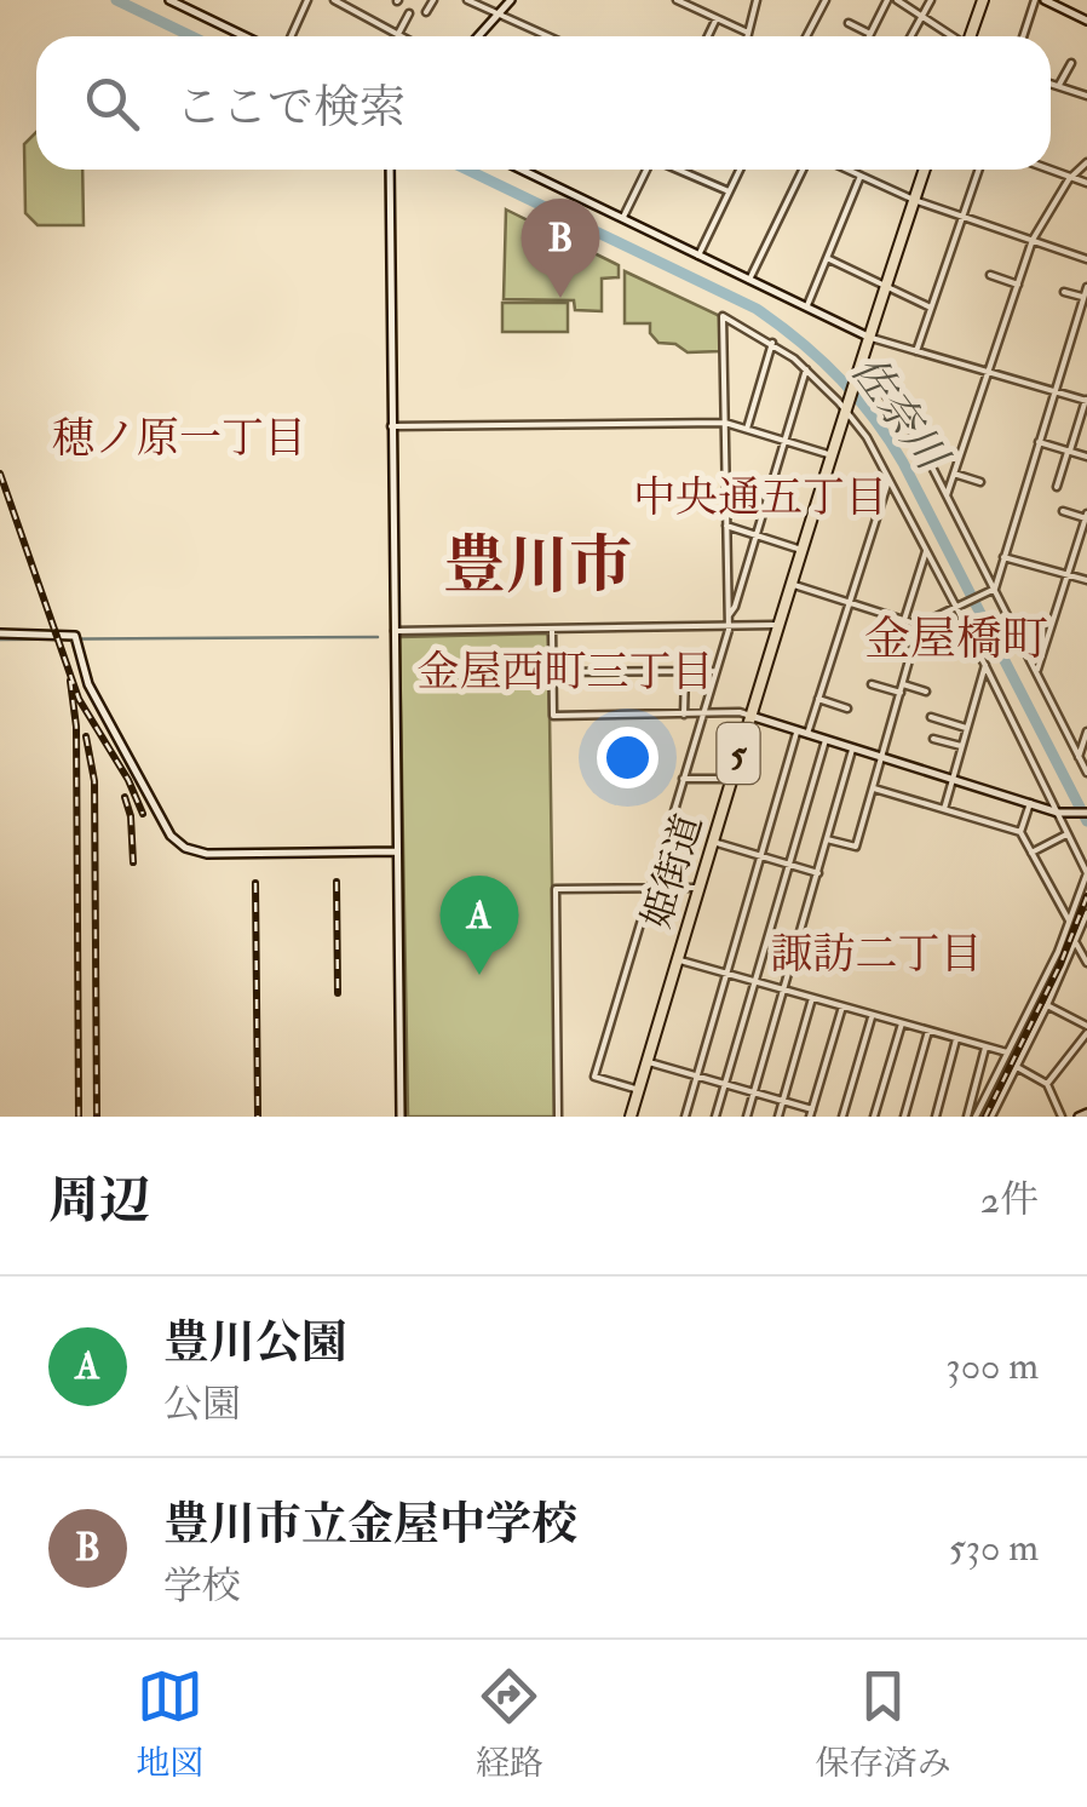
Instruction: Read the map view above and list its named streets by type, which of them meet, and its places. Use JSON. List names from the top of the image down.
{
  "streets": {
    "main road": ["5", "姫街道"]
  },
  "districts": [
    "穂ノ原一丁目",
    "中央通五丁目",
    "豊川市",
    "金屋橋町",
    "金屋西町三丁目",
    "諏訪二丁目"
  ],
  "water": ["佐奈川"],
  "page": {
    "search": "ここで検索",
    "pins": ["B", "A"],
    "heading": ["周辺", "2件"],
    "list": [
      {
        "mark": "A",
        "name": "豊川公園",
        "note": "公園",
        "value": "300 m"
      },
      {
        "mark": "B",
        "name": "豊川市立金屋中学校",
        "note": "学校",
        "value": "530 m"
      }
    ],
    "nav": ["地図", "経路", "保存済み"]
  }
}
